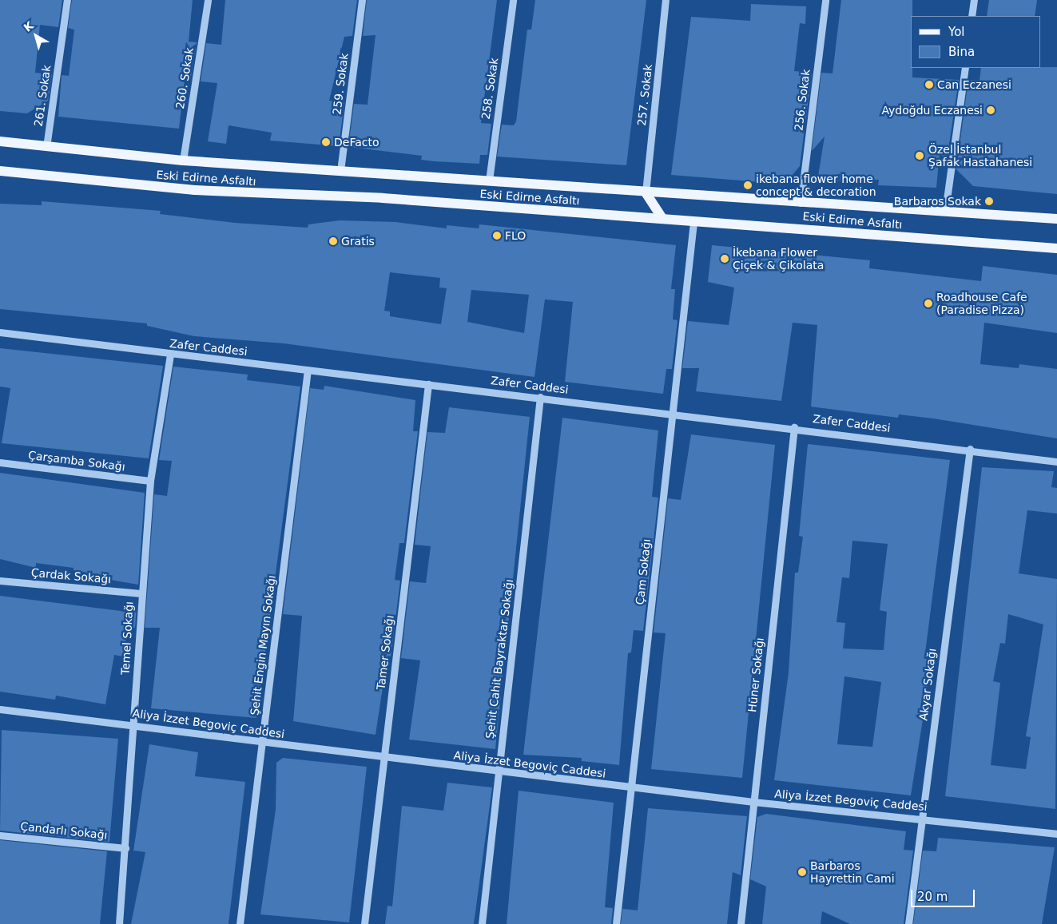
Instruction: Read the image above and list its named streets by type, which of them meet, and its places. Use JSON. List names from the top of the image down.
{
  "streets": {
    "main road": ["Eski Edirne Asfaltı"],
    "street": [
      "260. Sokak",
      "259. Sokak",
      "258. Sokak",
      "257. Sokak",
      "261. Sokak",
      "256. Sokak",
      "Zafer Caddesi",
      "Çarşamba Sokağı",
      "Çam Sokağı",
      "Çardak Sokağı",
      "Temel Sokağı",
      "Şehit Engin Mayın Sokağı",
      "Tamer Sokağı",
      "Şehit Cahit Bayraktar Sokağı",
      "Hüner Sokağı",
      "Akyar Sokağı",
      "Aliya İzzet Begoviç Caddesi",
      "Çandarlı Sokağı"
    ]
  },
  "crossings": [
    ["260. Sokak", "Eski Edirne Asfaltı"],
    ["259. Sokak", "Eski Edirne Asfaltı"],
    ["258. Sokak", "Eski Edirne Asfaltı"],
    ["257. Sokak", "Eski Edirne Asfaltı"],
    ["261. Sokak", "Eski Edirne Asfaltı"],
    ["256. Sokak", "Eski Edirne Asfaltı"],
    ["Eski Edirne Asfaltı", "Çam Sokağı"],
    ["Zafer Caddesi", "Çam Sokağı"],
    ["Zafer Caddesi", "Temel Sokağı"],
    ["Zafer Caddesi", "Şehit Engin Mayın Sokağı"],
    ["Zafer Caddesi", "Tamer Sokağı"],
    ["Zafer Caddesi", "Şehit Cahit Bayraktar Sokağı"],
    ["Zafer Caddesi", "Hüner Sokağı"],
    ["Zafer Caddesi", "Akyar Sokağı"],
    ["Çarşamba Sokağı", "Temel Sokağı"],
    ["Çam Sokağı", "Aliya İzzet Begoviç Caddesi"],
    ["Çardak Sokağı", "Temel Sokağı"],
    ["Temel Sokağı", "Aliya İzzet Begoviç Caddesi"],
    ["Temel Sokağı", "Çandarlı Sokağı"],
    ["Şehit Engin Mayın Sokağı", "Aliya İzzet Begoviç Caddesi"],
    ["Tamer Sokağı", "Aliya İzzet Begoviç Caddesi"],
    ["Şehit Cahit Bayraktar Sokağı", "Aliya İzzet Begoviç Caddesi"],
    ["Hüner Sokağı", "Aliya İzzet Begoviç Caddesi"],
    ["Akyar Sokağı", "Aliya İzzet Begoviç Caddesi"]
  ],
  "places": [
    "Can Eczanesi",
    "Aydoğdu Eczanesi",
    "DeFacto",
    "Özel İstanbul Şafak Hastahanesi",
    "ikebana flower home concept & decoration",
    "Barbaros Sokak",
    "FLO",
    "Gratis",
    "İkebana Flower Çiçek & Çikolata",
    "Roadhouse Cafe (Paradise Pizza)",
    "Barbaros Hayrettin Cami"
  ],
  "legend": ["Yol", "Bina"],
  "scale_bar": "20 m",
  "north": "top left"
}
